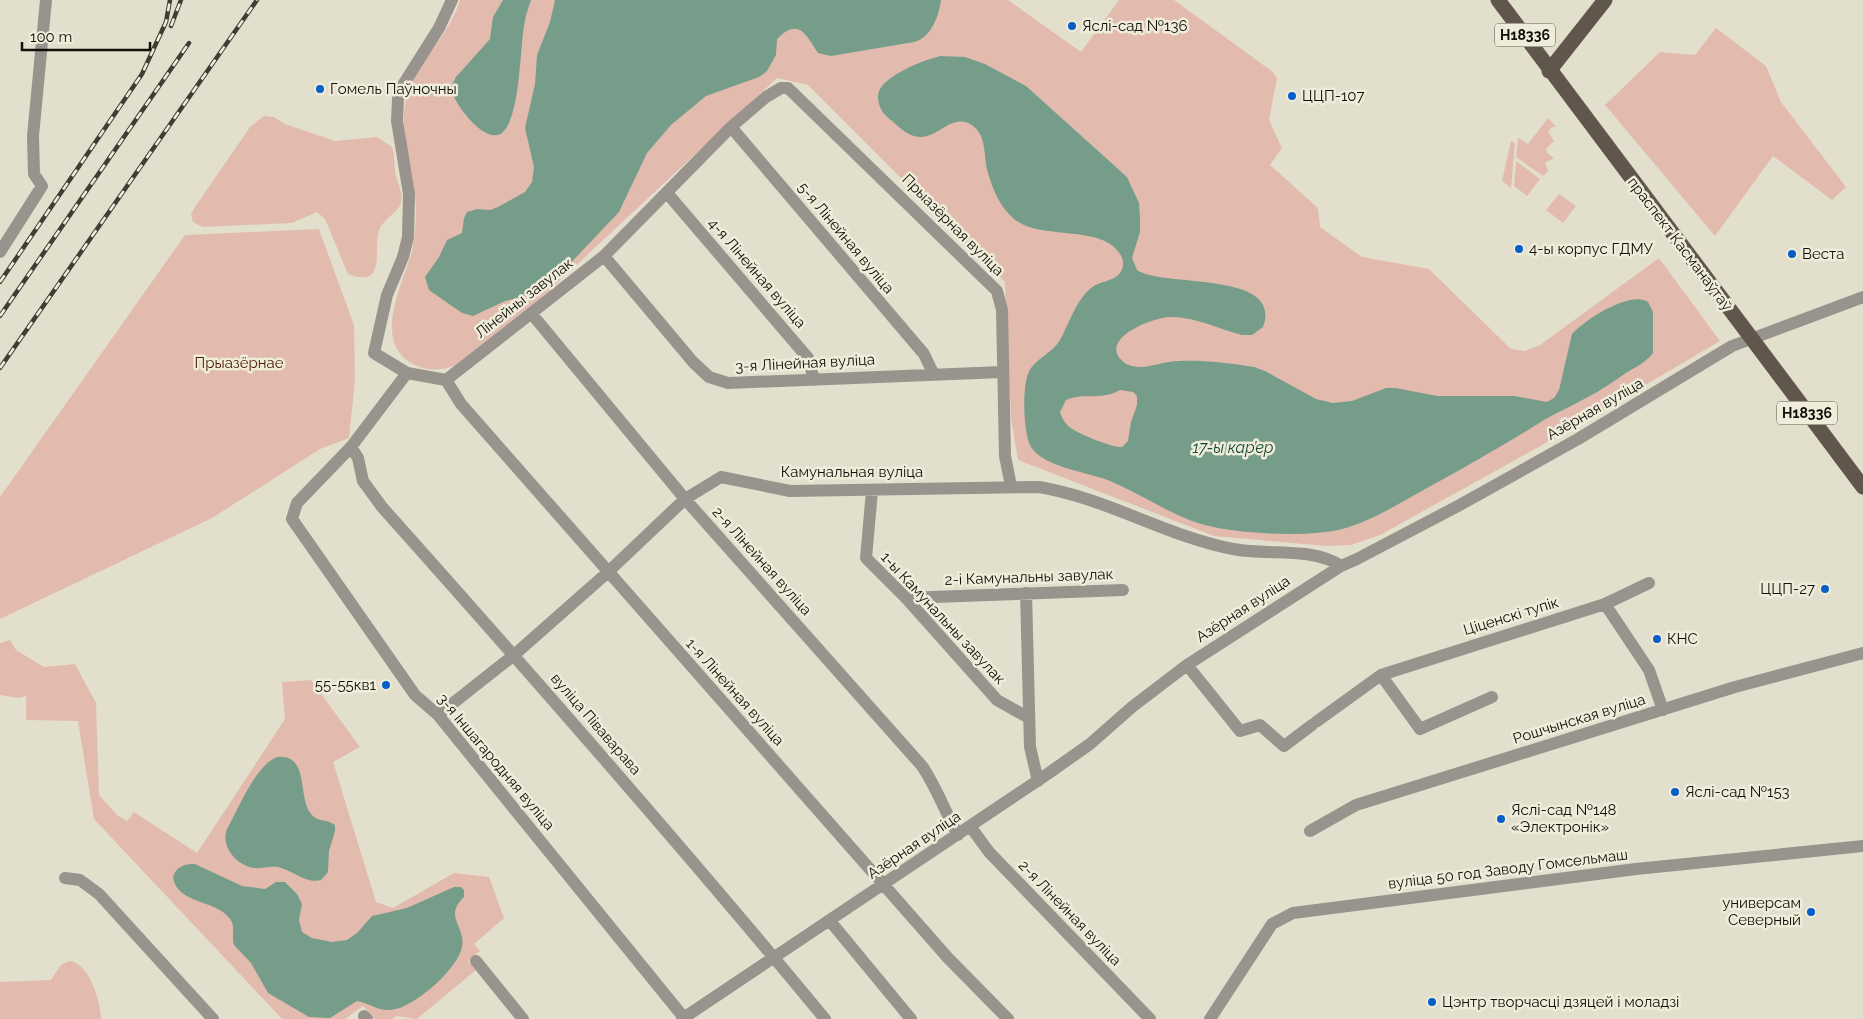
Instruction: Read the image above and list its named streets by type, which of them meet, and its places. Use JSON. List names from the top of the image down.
{
  "streets": {
    "main road": ["Н18336", "праспект Касманаўтаў"],
    "street": [
      "Прыазёрная вуліца",
      "5-я Лінейная вуліца",
      "4-я Лінейная вуліца",
      "Лінейны завулак",
      "3-я Лінейная вуліца",
      "Азёрная вуліца",
      "Камунальная вуліца",
      "2-я Лінейная вуліца",
      "2-і Камунальны завулак",
      "Ціценскі тупік",
      "1-ы Камунальны завулак",
      "1-я Лінейная вуліца",
      "Рошчынская вуліца",
      "вуліца Піваварава",
      "3-я Іншагародняя вуліца",
      "вуліца 50 год Заводу Гомсельмаш"
    ]
  },
  "crossings": [
    ["Прыазёрная вуліца", "Лінейны завулак"],
    ["Прыазёрная вуліца", "3-я Лінейная вуліца"],
    ["Прыазёрная вуліца", "Камунальная вуліца"],
    ["5-я Лінейная вуліца", "Лінейны завулак"],
    ["5-я Лінейная вуліца", "3-я Лінейная вуліца"],
    ["праспект Касманаўтаў", "Азёрная вуліца"],
    ["4-я Лінейная вуліца", "Лінейны завулак"],
    ["4-я Лінейная вуліца", "3-я Лінейная вуліца"],
    ["Лінейны завулак", "3-я Лінейная вуліца"],
    ["Лінейны завулак", "2-я Лінейная вуліца"],
    ["Лінейны завулак", "1-я Лінейная вуліца"],
    ["Азёрная вуліца", "Камунальная вуліца"],
    ["Азёрная вуліца", "2-я Лінейная вуліца"],
    ["Азёрная вуліца", "Ціценскі тупік"],
    ["Азёрная вуліца", "1-я Лінейная вуліца"],
    ["Азёрная вуліца", "вуліца Піваварава"],
    ["Азёрная вуліца", "3-я Іншагародняя вуліца"],
    ["Камунальная вуліца", "2-я Лінейная вуліца"],
    ["Камунальная вуліца", "1-ы Камунальны завулак"],
    ["Камунальная вуліца", "1-я Лінейная вуліца"],
    ["Камунальная вуліца", "вуліца Піваварава"],
    ["Камунальная вуліца", "3-я Іншагародняя вуліца"],
    ["2-і Камунальны завулак", "1-ы Камунальны завулак"],
    ["вуліца Піваварава", "3-я Іншагародняя вуліца"]
  ],
  "water": ["17-ы кар’ер"],
  "parks": ["Прыазёрнае"],
  "places": [
    "Яслі-сад №136",
    "Гомель Паўночны",
    "ЦЦП-107",
    "4-ы корпус ГДМУ",
    "Веста",
    "ЦЦП-27",
    "КНС",
    "55-55кв1",
    "Яслі-сад №153",
    "Яслі-сад №148 «Электронік»",
    "универсам Северный",
    "Цэнтр творчасці дзяцей і моладзі"
  ],
  "scale_bar": "100 m"
}
